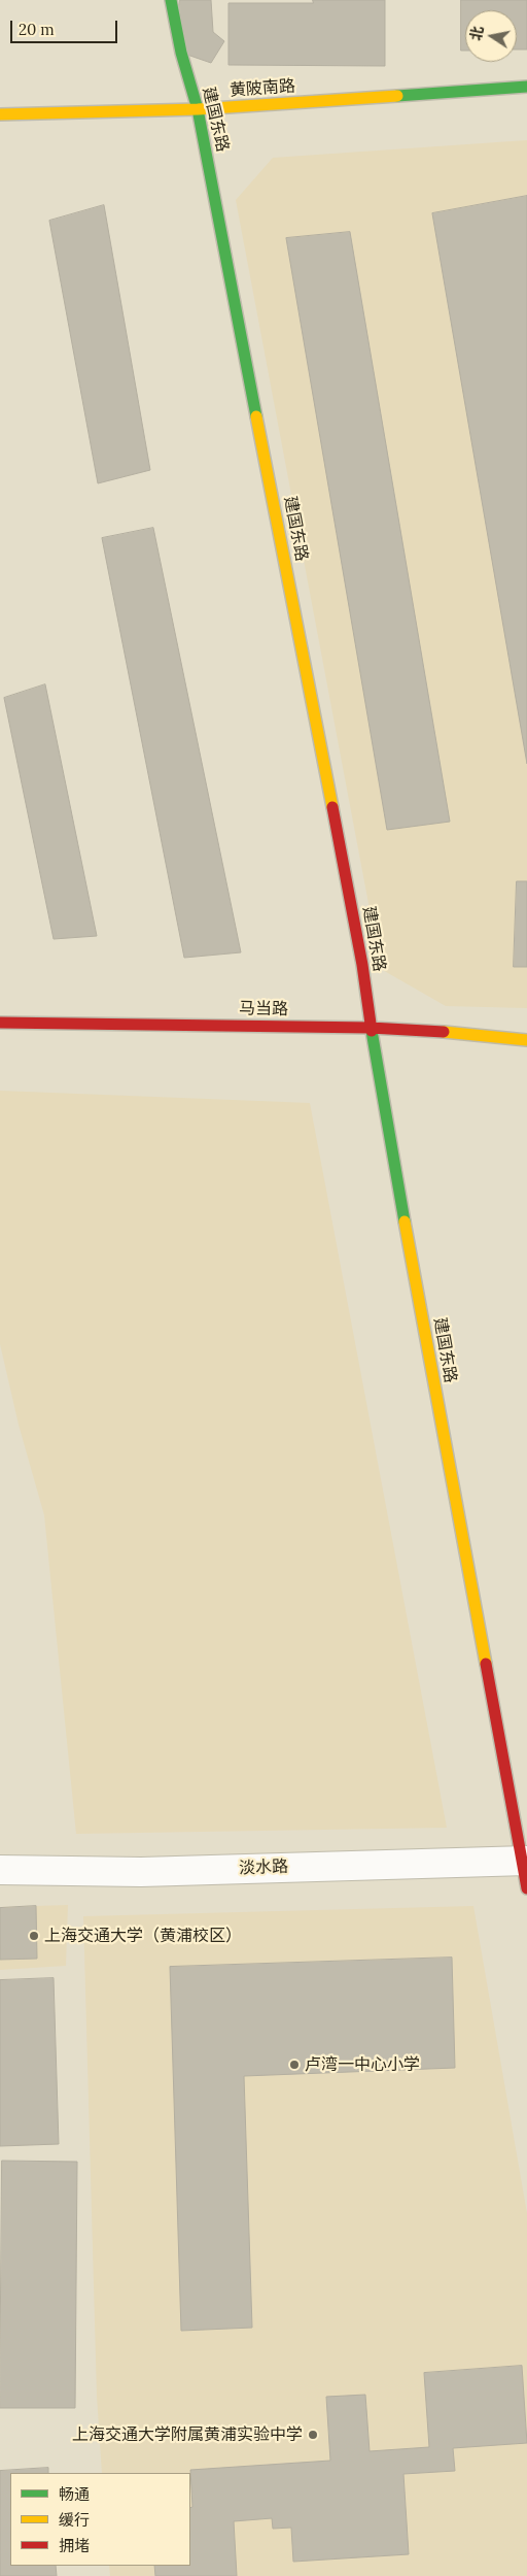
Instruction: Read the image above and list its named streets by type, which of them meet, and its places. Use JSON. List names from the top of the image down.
{
  "streets": {
    "street": [
      "黄陂南路",
      "建国东路",
      "马当路",
      "淡水路"
    ]
  },
  "crossings": [
    ["黄陂南路", "建国东路"],
    ["建国东路", "马当路"],
    ["建国东路", "淡水路"]
  ],
  "places": ["上海交通大学（黄浦校区）", "卢湾一中心小学", "上海交通大学附属黄浦实验中学"],
  "legend": ["畅通", "缓行", "拥堵"],
  "scale_bar": "20 m",
  "north": "left"
}
